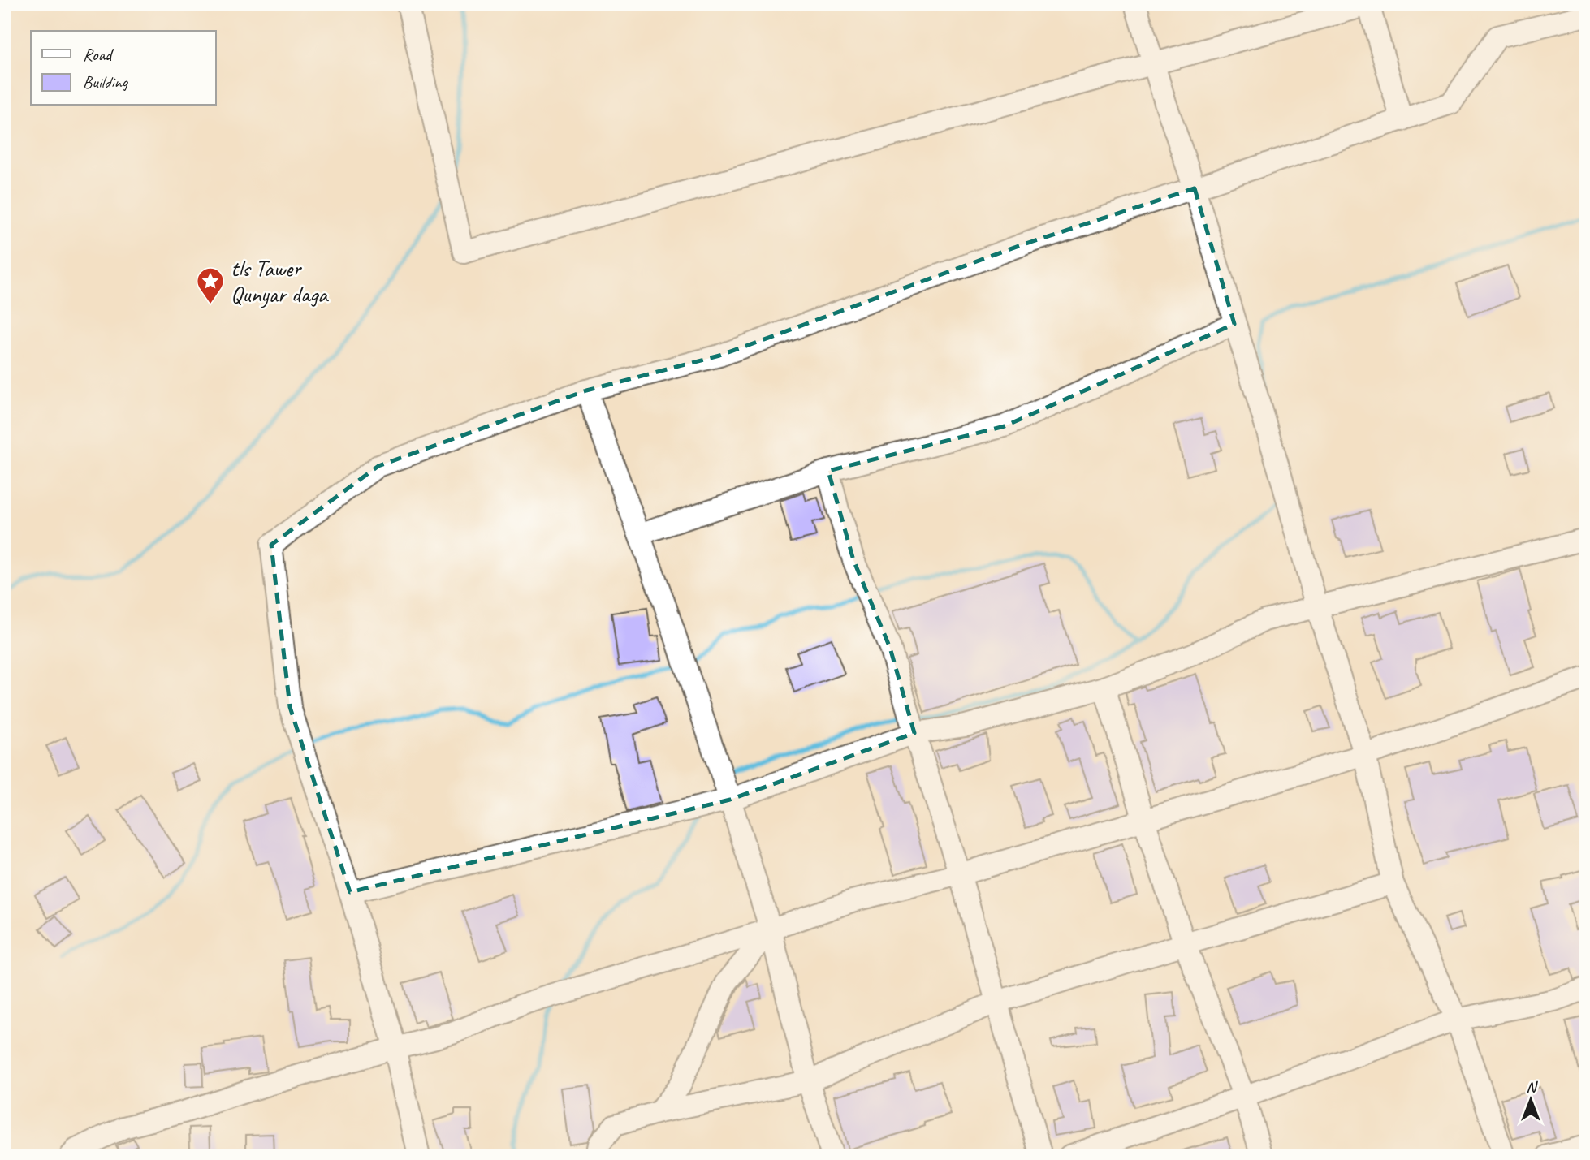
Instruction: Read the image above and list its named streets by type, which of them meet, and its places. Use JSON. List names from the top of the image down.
{
  "places": {
    "place": ["tls Tawer Qunyar daga"]
  },
  "legend": ["Road", "Building"],
  "north": "top"
}
